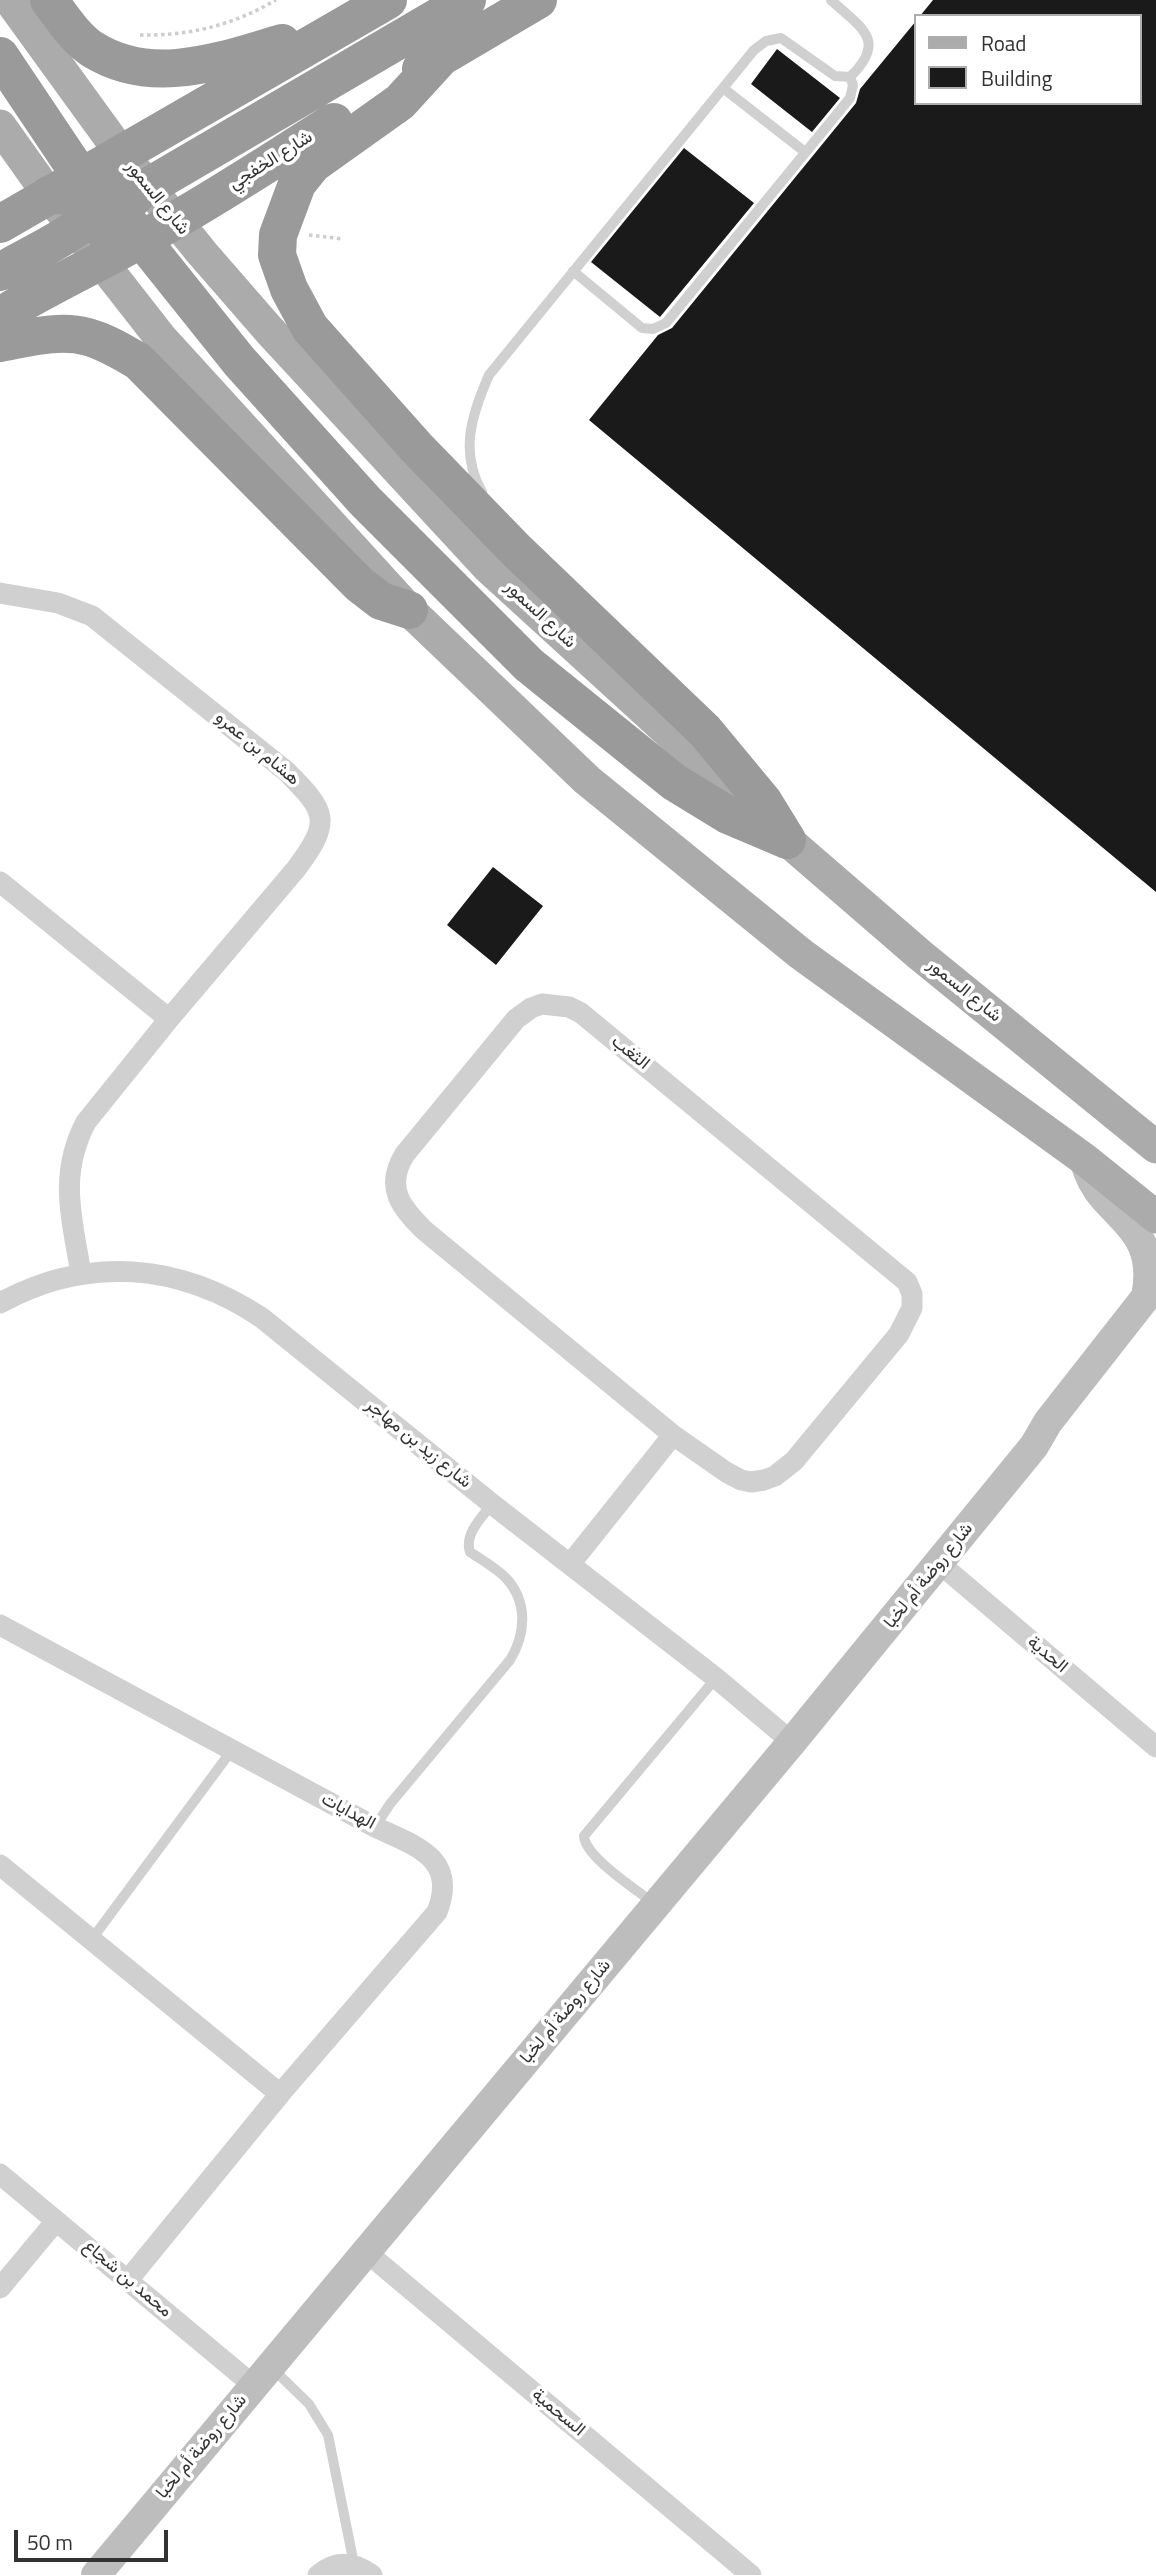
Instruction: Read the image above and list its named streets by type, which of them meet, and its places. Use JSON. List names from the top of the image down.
{
  "streets": {
    "highway": ["شارع الخفجي"],
    "main road": ["شارع السمور"],
    "street": [
      "هشام بن عمرو",
      "الثغب",
      "شارع زيد بن مهاجر",
      "شارع روضة أم لخبا",
      "الحدية",
      "الهدايات",
      "محمد بن شجاع",
      "السحمية"
    ]
  },
  "crossings": [
    ["شارع الخفجي", "شارع السمور"],
    ["هشام بن عمرو", "شارع زيد بن مهاجر"],
    ["شارع زيد بن مهاجر", "شارع روضة أم لخبا"],
    ["شارع روضة أم لخبا", "الحدية"],
    ["شارع روضة أم لخبا", "محمد بن شجاع"],
    ["شارع روضة أم لخبا", "السحمية"],
    ["الهدايات", "محمد بن شجاع"]
  ],
  "legend": ["Road", "Building"],
  "scale_bar": "50 m"
}
